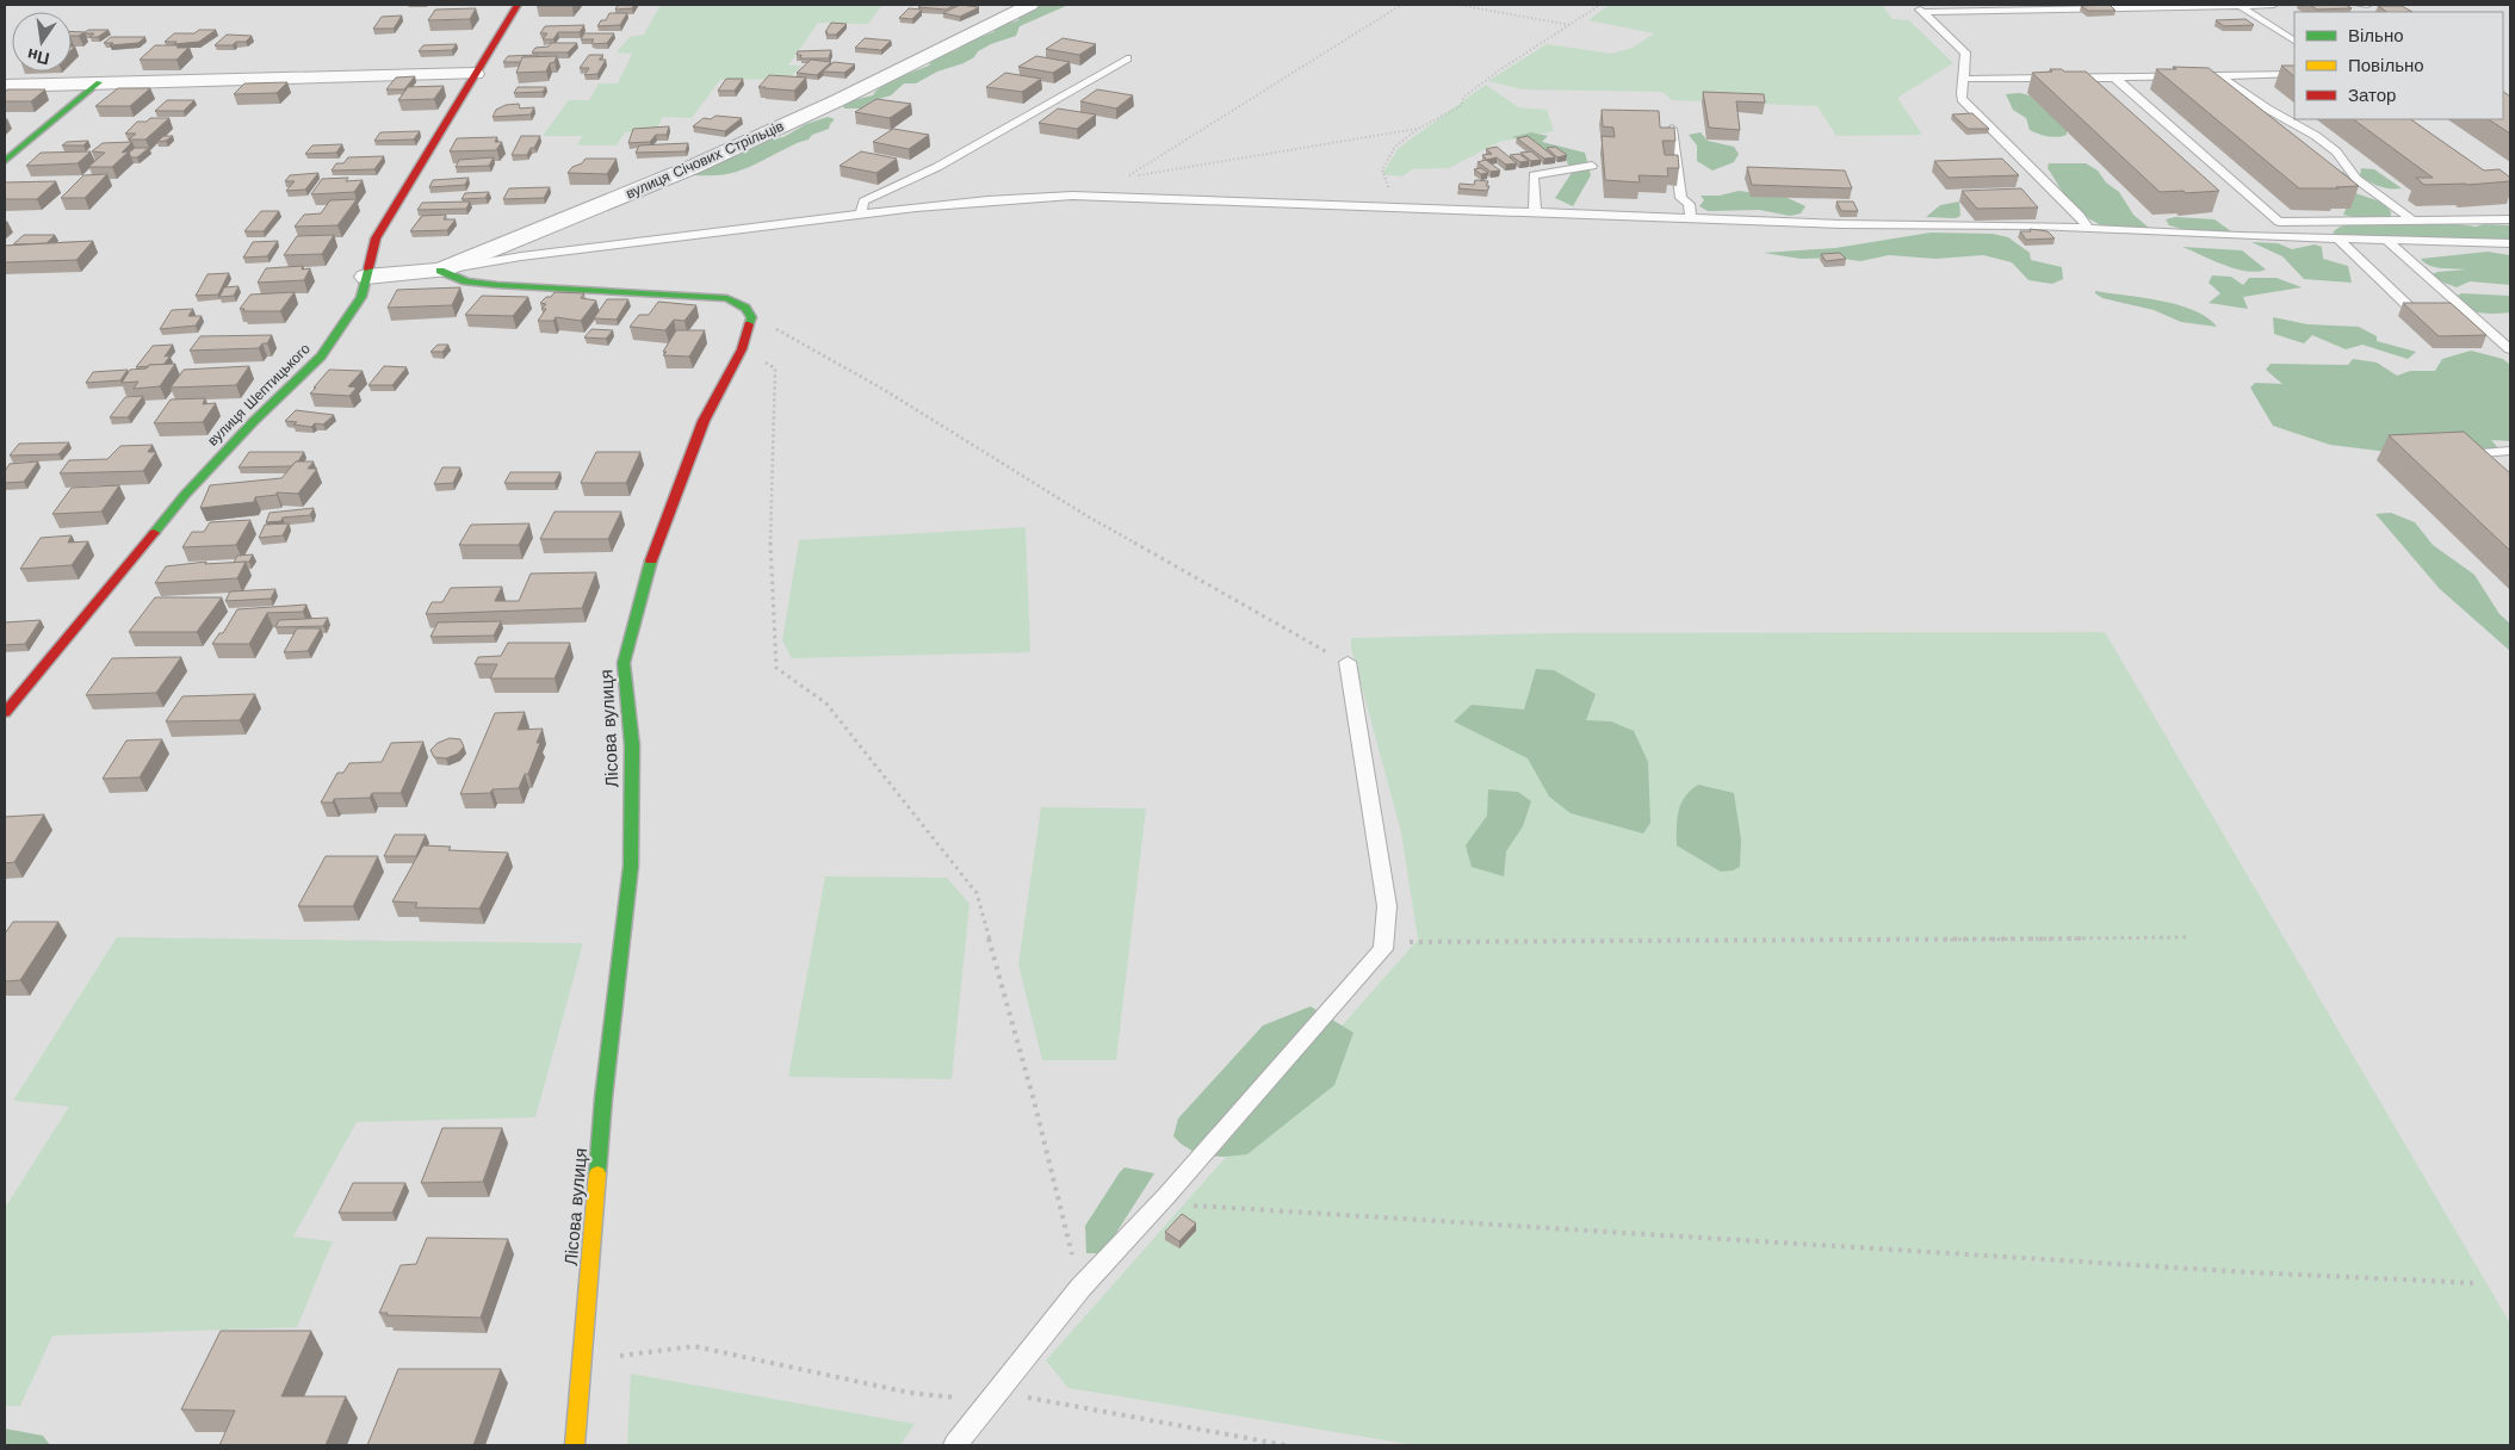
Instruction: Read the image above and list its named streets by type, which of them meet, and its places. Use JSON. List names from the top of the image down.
{
  "streets": {
    "street": ["вулиця Січових Стрільців", "вулиця Шептицького", "Лісова вулиця"]
  },
  "crossings": [
    ["вулиця Січових Стрільців", "вулиця Шептицького"]
  ],
  "legend": ["Вільно", "Повільно", "Затор"],
  "north": "bottom"
}
